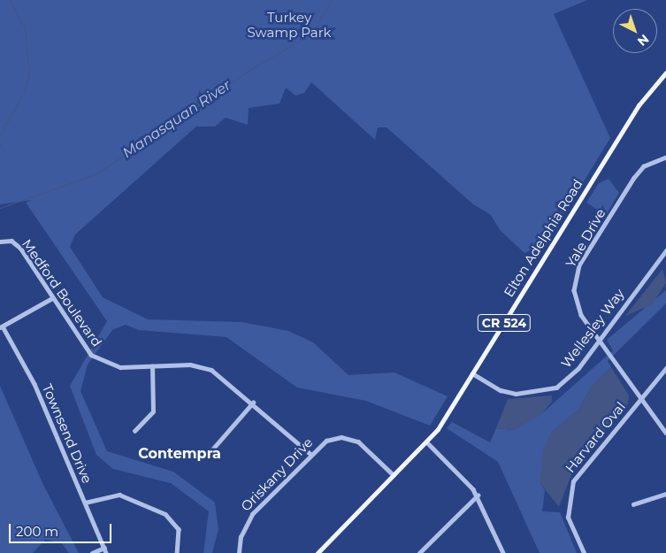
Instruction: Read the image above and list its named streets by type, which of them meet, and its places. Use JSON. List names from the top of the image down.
{
  "streets": {
    "main road": ["Elton Adelphia Road", "CR 524"],
    "street": [
      "Yale Drive",
      "Medford Boulevard",
      "Wellesley Way",
      "Townsend Drive",
      "Harvard Oval",
      "Oriskany Drive"
    ]
  },
  "crossings": [
    ["Elton Adelphia Road", "Wellesley Way"],
    ["Elton Adelphia Road", "Oriskany Drive"],
    ["Yale Drive", "Wellesley Way"],
    ["Yale Drive", "Harvard Oval"],
    ["Medford Boulevard", "Oriskany Drive"]
  ],
  "districts": ["Contempra"],
  "water": ["Manasquan River"],
  "parks": ["Turkey Swamp Park"],
  "scale_bar": "200 m",
  "north": "bottom right"
}
